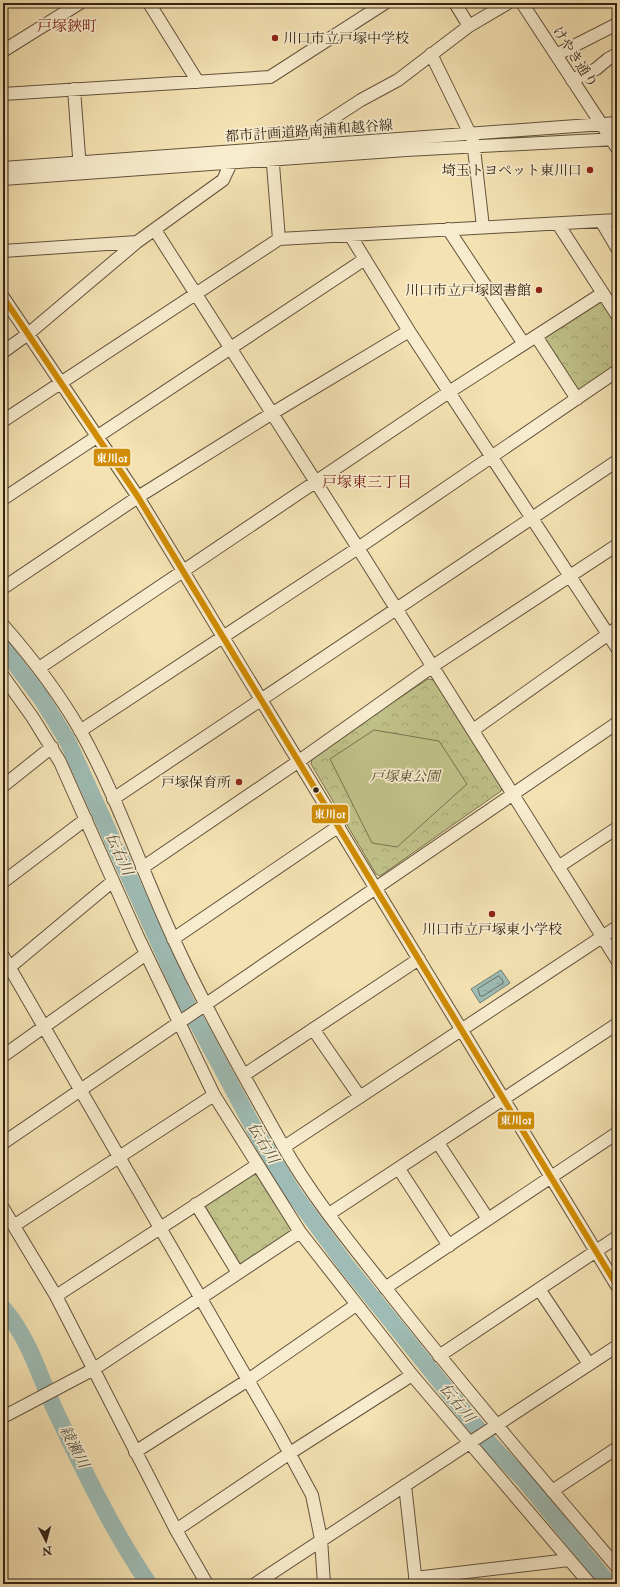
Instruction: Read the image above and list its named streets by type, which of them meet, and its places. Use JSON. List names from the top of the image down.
{
  "streets": {
    "street": ["けやき通り", "都市計画道路南浦和越谷線"]
  },
  "crossings": [
    ["けやき通り", "都市計画道路南浦和越谷線"]
  ],
  "districts": ["戸塚鋏町", "戸塚東三丁目"],
  "water": ["伝右川", "綾瀬川"],
  "parks": ["戸塚東公園"],
  "places": [
    "川口市立戸塚中学校",
    "埼玉トヨペット東川口",
    "川口市立戸塚図書館",
    "戸塚保育所",
    "川口市立戸塚東小学校"
  ],
  "lines": ["transit line 東川01"],
  "north": "bottom"
}
